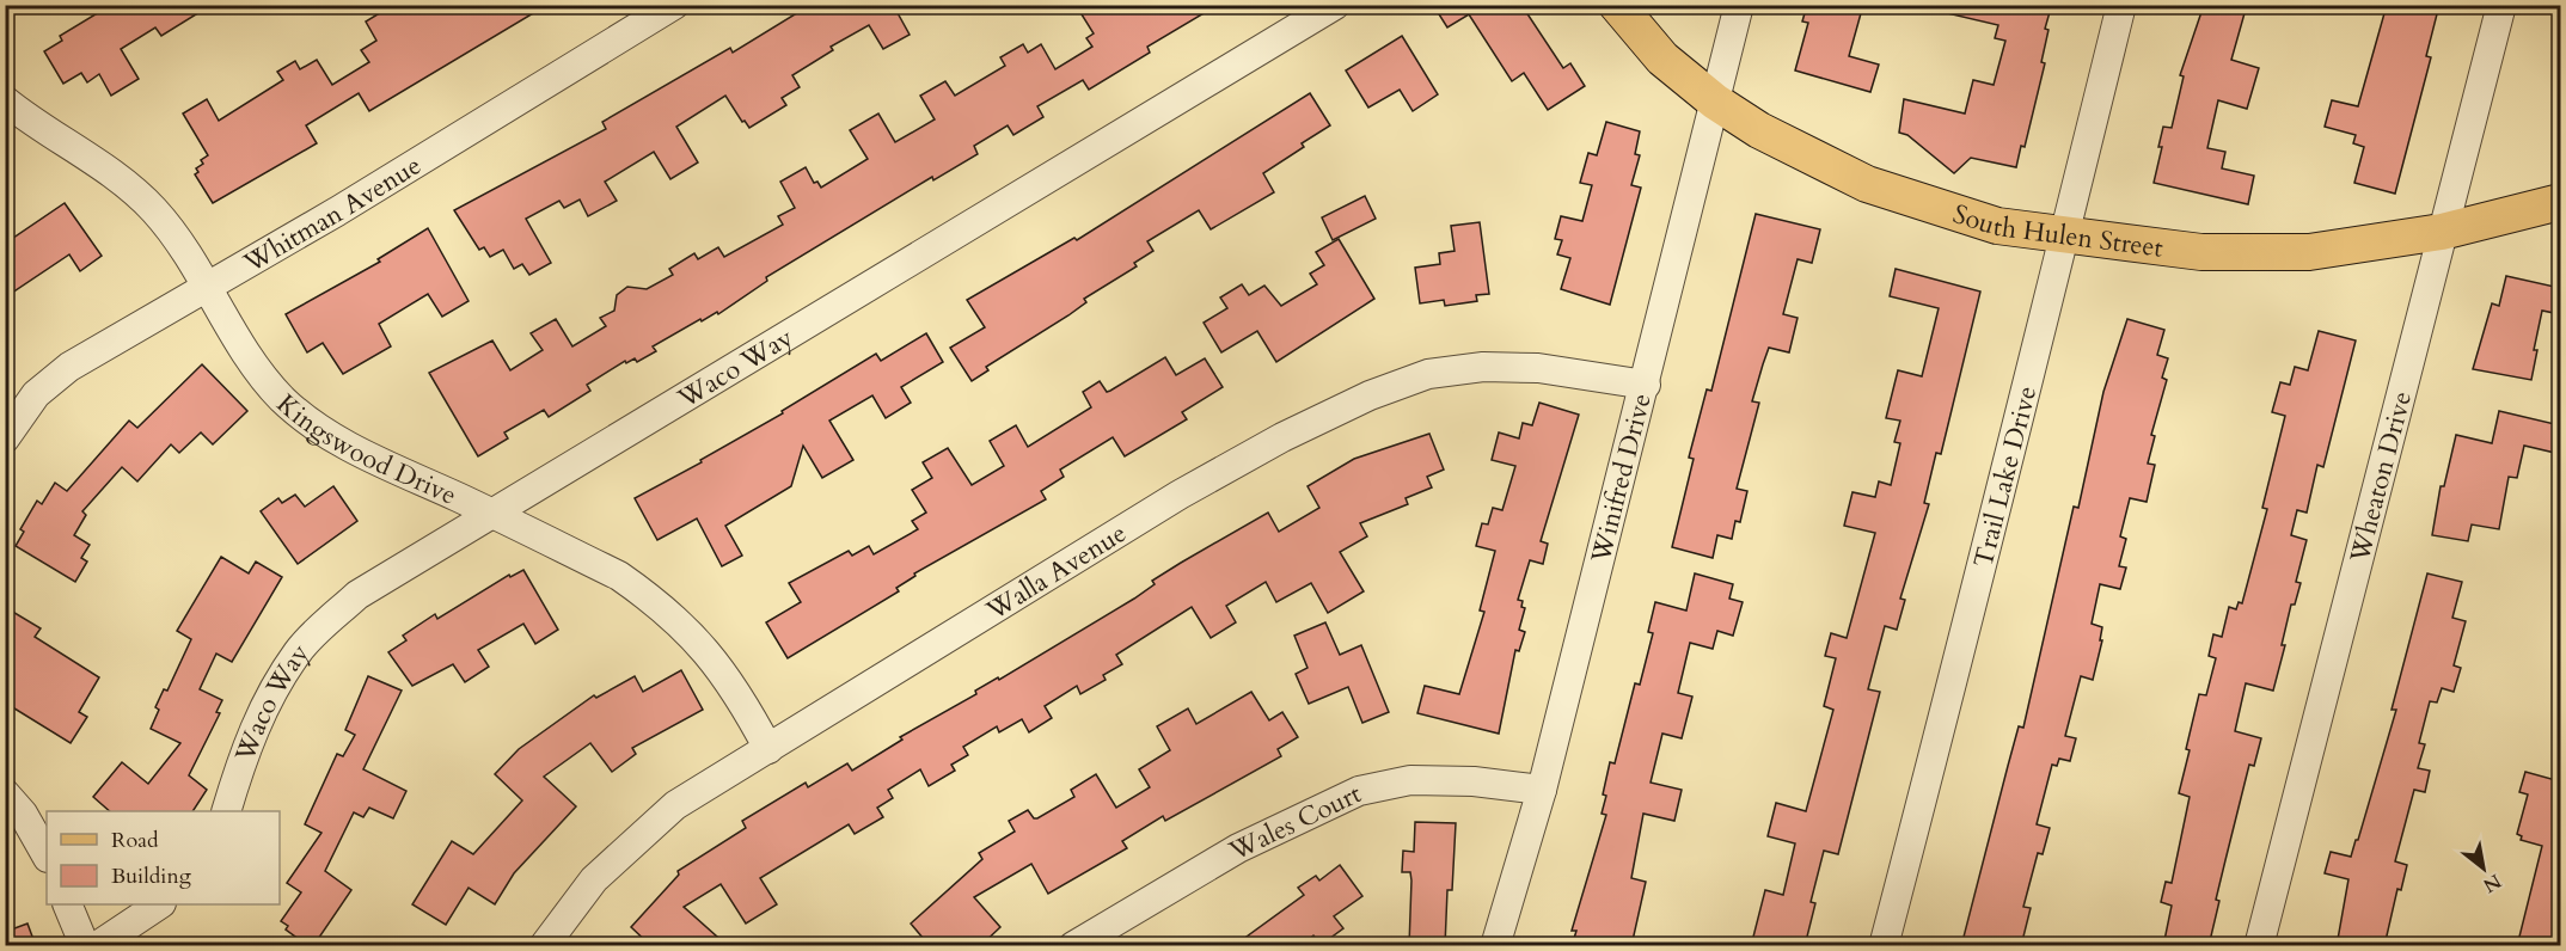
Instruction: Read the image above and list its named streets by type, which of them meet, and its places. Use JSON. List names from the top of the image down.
{
  "streets": {
    "main road": ["South Hulen Street"],
    "street": [
      "Whitman Avenue",
      "Waco Way",
      "Kingswood Drive",
      "Trail Lake Drive",
      "Wheaton Drive",
      "Winifred Drive",
      "Walla Avenue",
      "Wales Court"
    ]
  },
  "crossings": [
    ["Whitman Avenue", "Kingswood Drive"],
    ["South Hulen Street", "Trail Lake Drive"],
    ["South Hulen Street", "Wheaton Drive"],
    ["South Hulen Street", "Winifred Drive"],
    ["Waco Way", "Kingswood Drive"],
    ["Kingswood Drive", "Walla Avenue"],
    ["Winifred Drive", "Walla Avenue"],
    ["Winifred Drive", "Wales Court"]
  ],
  "legend": ["Road", "Building"],
  "north": "bottom right"
}
